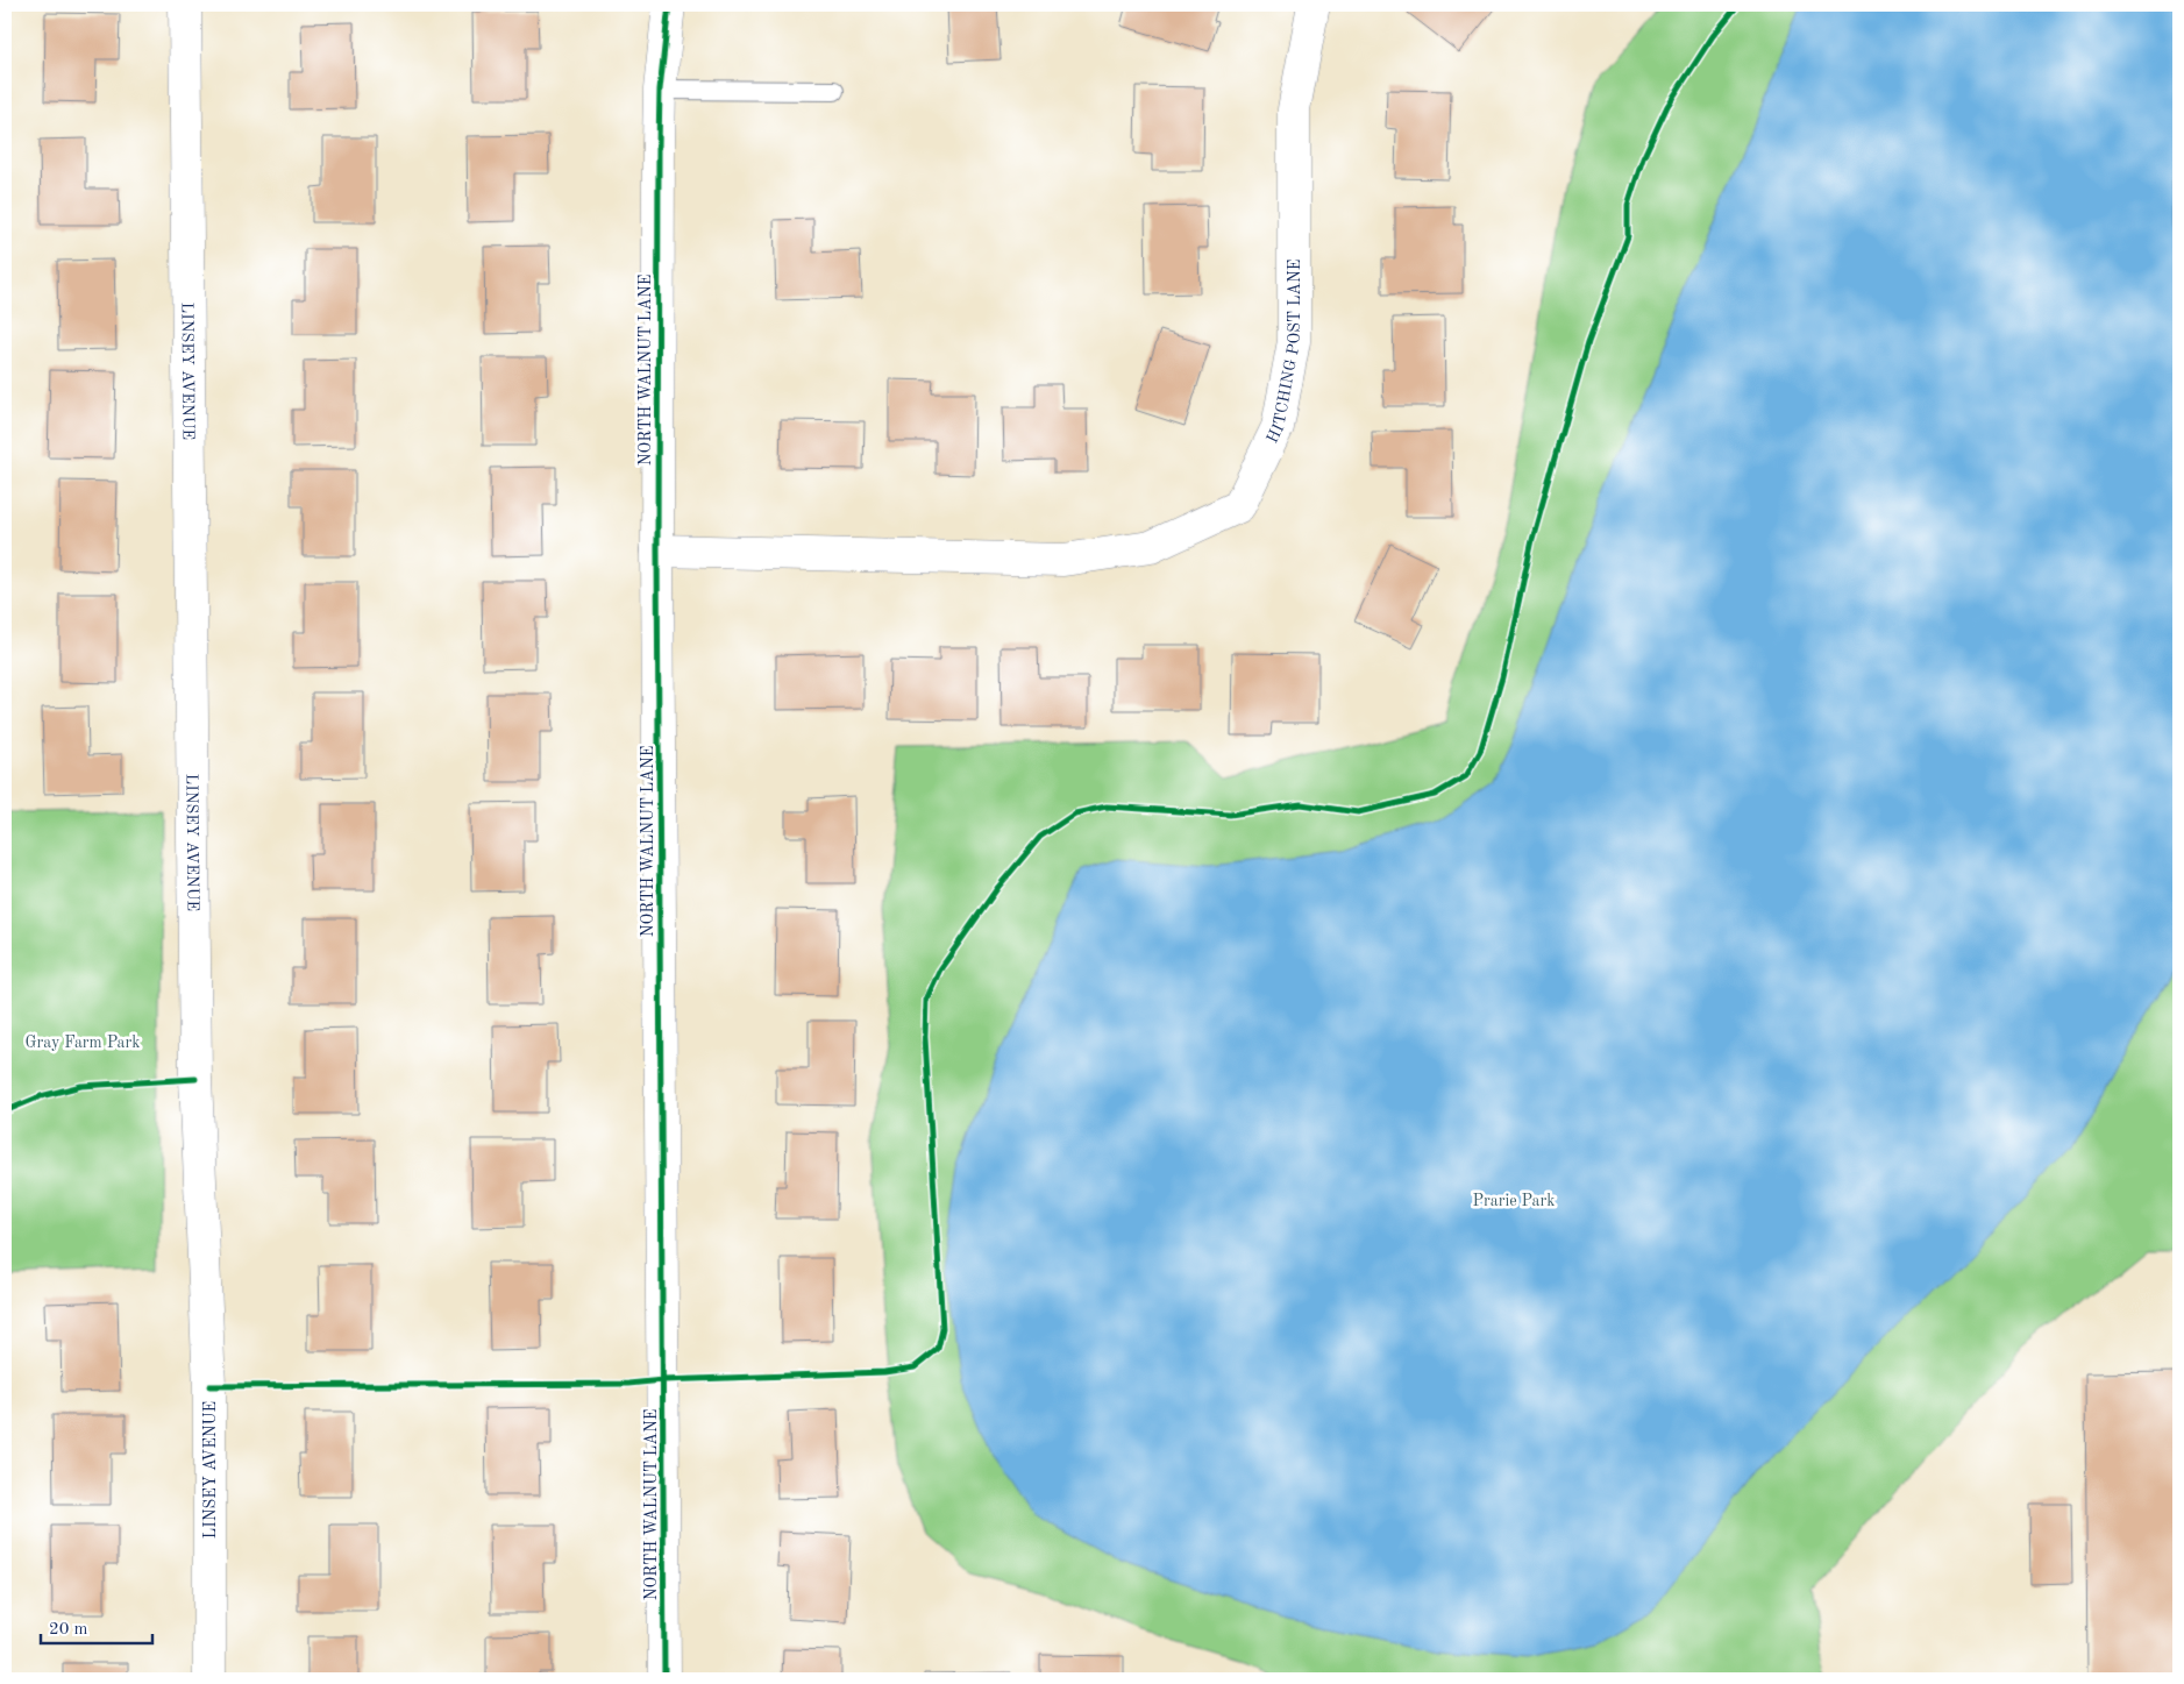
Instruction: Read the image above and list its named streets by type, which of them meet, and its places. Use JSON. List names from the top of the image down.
{
  "streets": {
    "street": ["HITCHING POST LANE", "NORTH WALNUT LANE", "LINSEY AVENUE"]
  },
  "crossings": [
    ["HITCHING POST LANE", "NORTH WALNUT LANE"]
  ],
  "parks": ["Gray Farm Park", "Prarie Park"],
  "scale_bar": "20 m"
}
